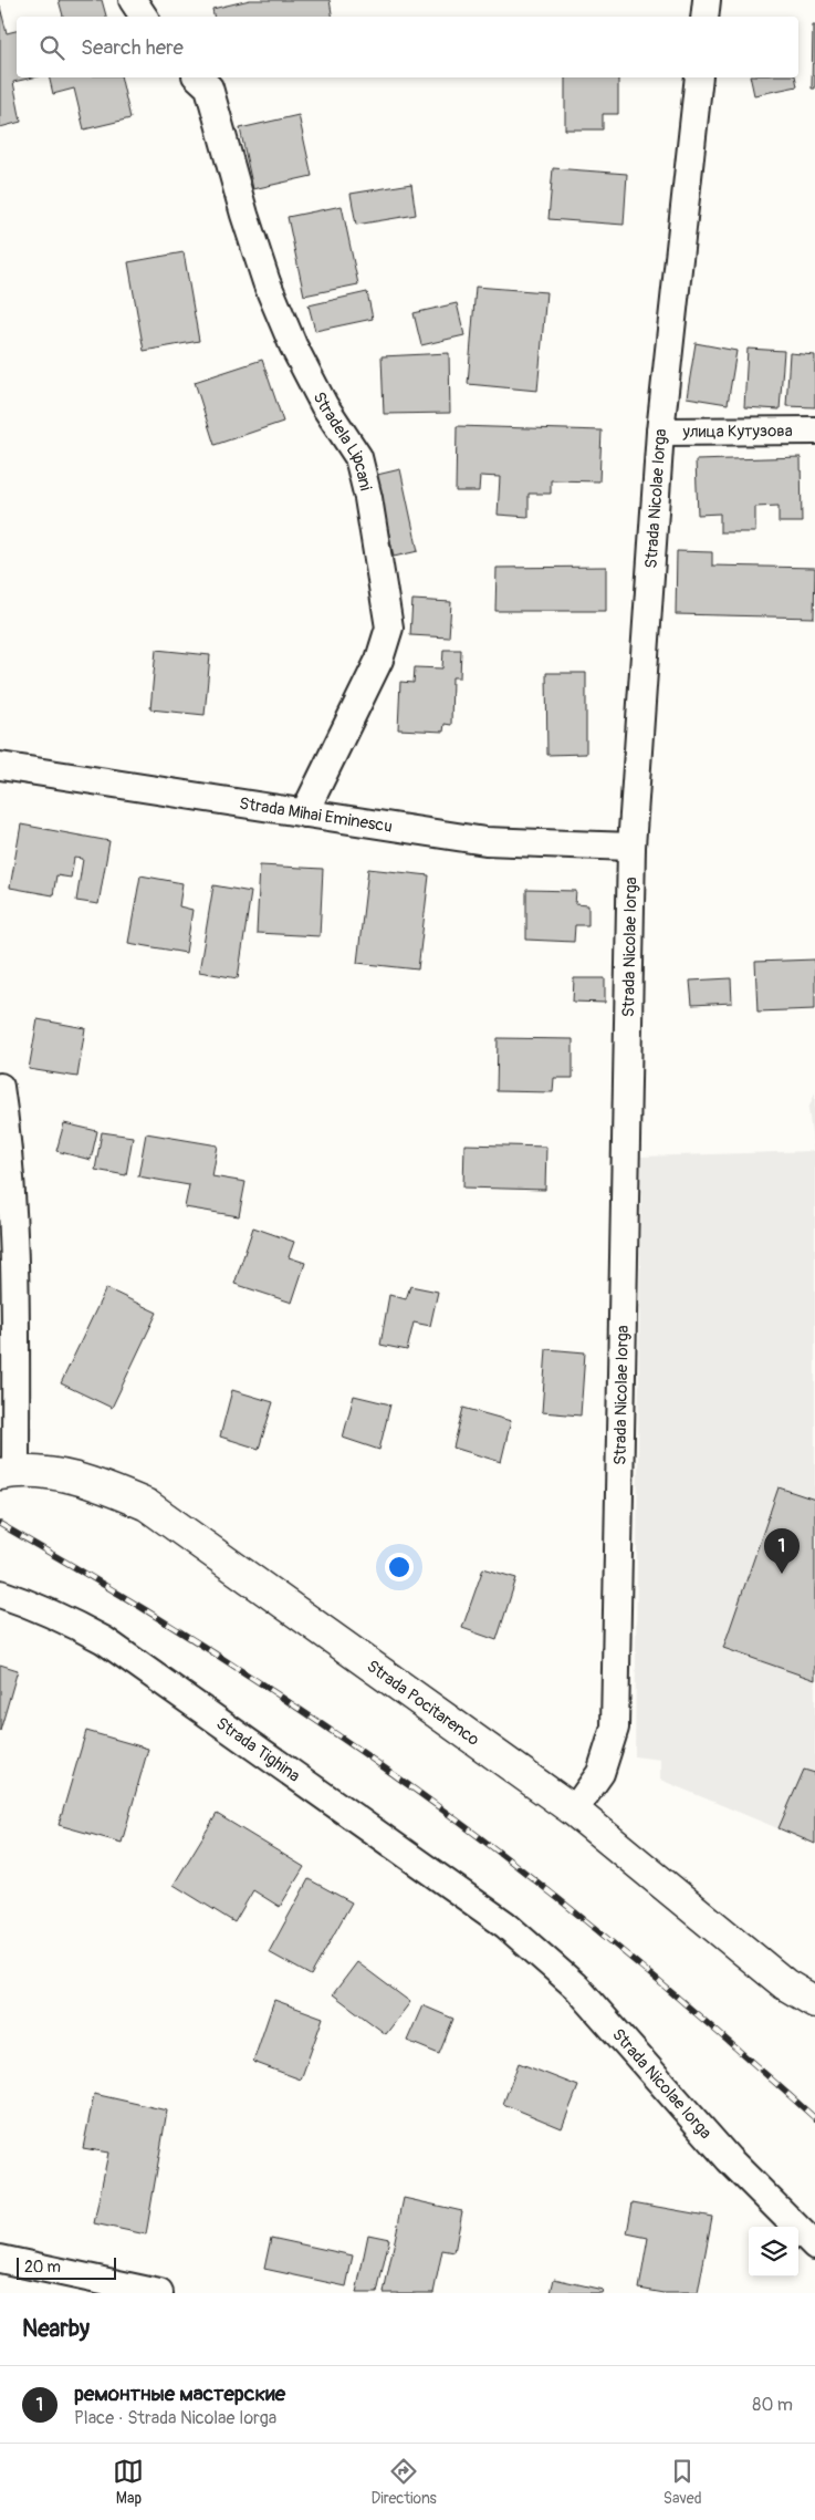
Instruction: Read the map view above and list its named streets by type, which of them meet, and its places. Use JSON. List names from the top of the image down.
{
  "streets": {
    "street": [
      "улица Кутузова",
      "Stradela Lipcani",
      "Strada Nicolae Iorga",
      "Strada Mihai Eminescu",
      "Strada Pocitarenco",
      "Strada Tighina"
    ]
  },
  "crossings": [
    ["улица Кутузова", "Strada Nicolae Iorga"],
    ["Stradela Lipcani", "Strada Mihai Eminescu"],
    ["Strada Nicolae Iorga", "Strada Mihai Eminescu"],
    ["Strada Nicolae Iorga", "Strada Pocitarenco"],
    ["Strada Nicolae Iorga", "Strada Tighina"]
  ],
  "scale_bar": "20 m",
  "page": {
    "search": "Search here",
    "pins": "1",
    "scale": "20 m",
    "heading": "Nearby",
    "list": [
      {
        "mark": "1",
        "name": "ремонтные мастерские",
        "note": "Place · Strada Nicolae Iorga",
        "value": "80 m"
      }
    ],
    "nav": ["Map", "Directions", "Saved"]
  }
}
